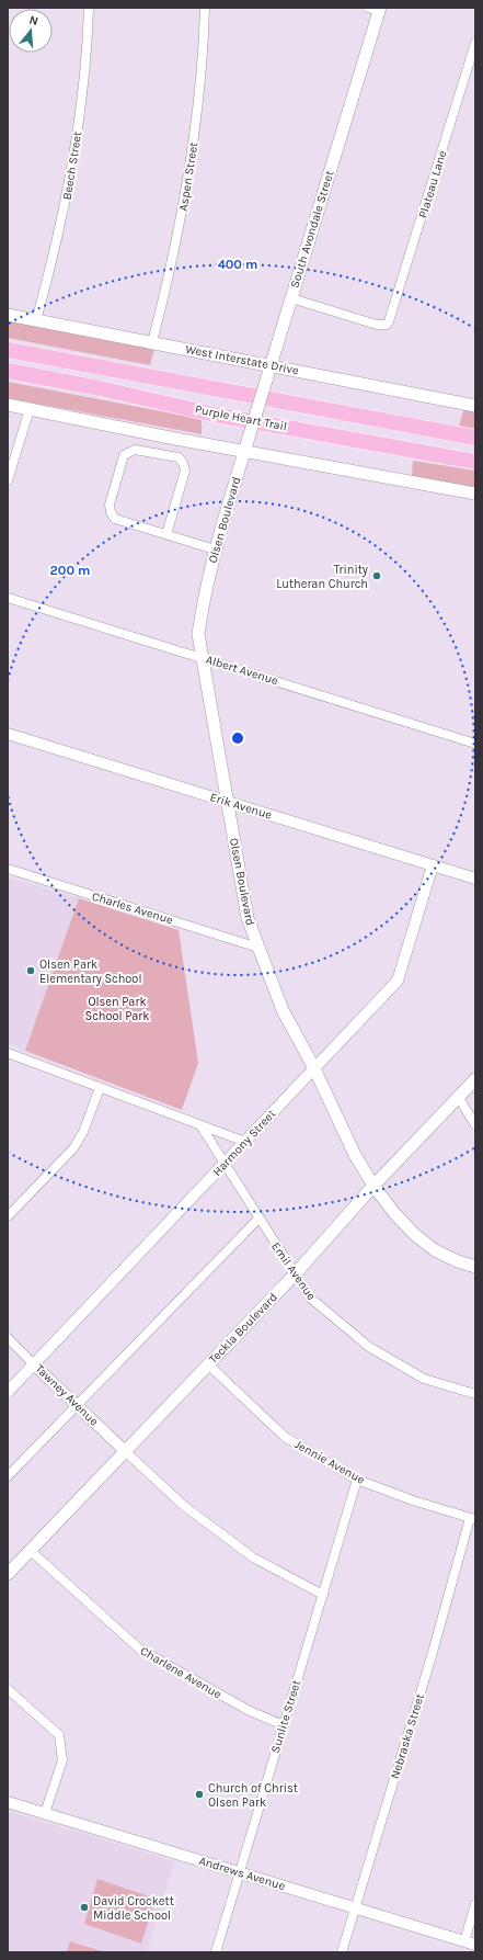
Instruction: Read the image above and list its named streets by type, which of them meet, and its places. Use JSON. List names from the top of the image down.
{
  "streets": {
    "highway": ["Purple Heart Trail"],
    "main road": [
      "South Avondale Street",
      "West Interstate Drive",
      "Olsen Boulevard",
      "Teckla Boulevard"
    ],
    "street": [
      "Beech Street",
      "Aspen Street",
      "Plateau Lane",
      "Albert Avenue",
      "Erik Avenue",
      "Charles Avenue",
      "Harmony Street",
      "Emil Avenue",
      "Tawney Avenue",
      "Jennie Avenue",
      "Charlene Avenue",
      "Sunlite Street",
      "Nebraska Street",
      "Andrews Avenue"
    ]
  },
  "crossings": [
    ["Beech Street", "West Interstate Drive"],
    ["Aspen Street", "West Interstate Drive"],
    ["Plateau Lane", "South Avondale Street"],
    ["South Avondale Street", "West Interstate Drive"],
    ["South Avondale Street", "Olsen Boulevard"],
    ["Olsen Boulevard", "Albert Avenue"],
    ["Olsen Boulevard", "Erik Avenue"],
    ["Olsen Boulevard", "Charles Avenue"],
    ["Olsen Boulevard", "Harmony Street"],
    ["Olsen Boulevard", "Teckla Boulevard"],
    ["Erik Avenue", "Harmony Street"],
    ["Harmony Street", "Emil Avenue"],
    ["Harmony Street", "Tawney Avenue"],
    ["Emil Avenue", "Teckla Boulevard"],
    ["Teckla Boulevard", "Tawney Avenue"],
    ["Teckla Boulevard", "Jennie Avenue"],
    ["Teckla Boulevard", "Charlene Avenue"],
    ["Jennie Avenue", "Sunlite Street"],
    ["Jennie Avenue", "Nebraska Street"],
    ["Charlene Avenue", "Sunlite Street"],
    ["Sunlite Street", "Andrews Avenue"],
    ["Nebraska Street", "Andrews Avenue"]
  ],
  "parks": ["Olsen Park School Park"],
  "places": [
    "Trinity Lutheran Church",
    "Olsen Park Elementary School",
    "Church of Christ Olsen Park",
    "David Crockett Middle School"
  ],
  "north": "top",
  "rings": ["400 m", "200 m"]
}
